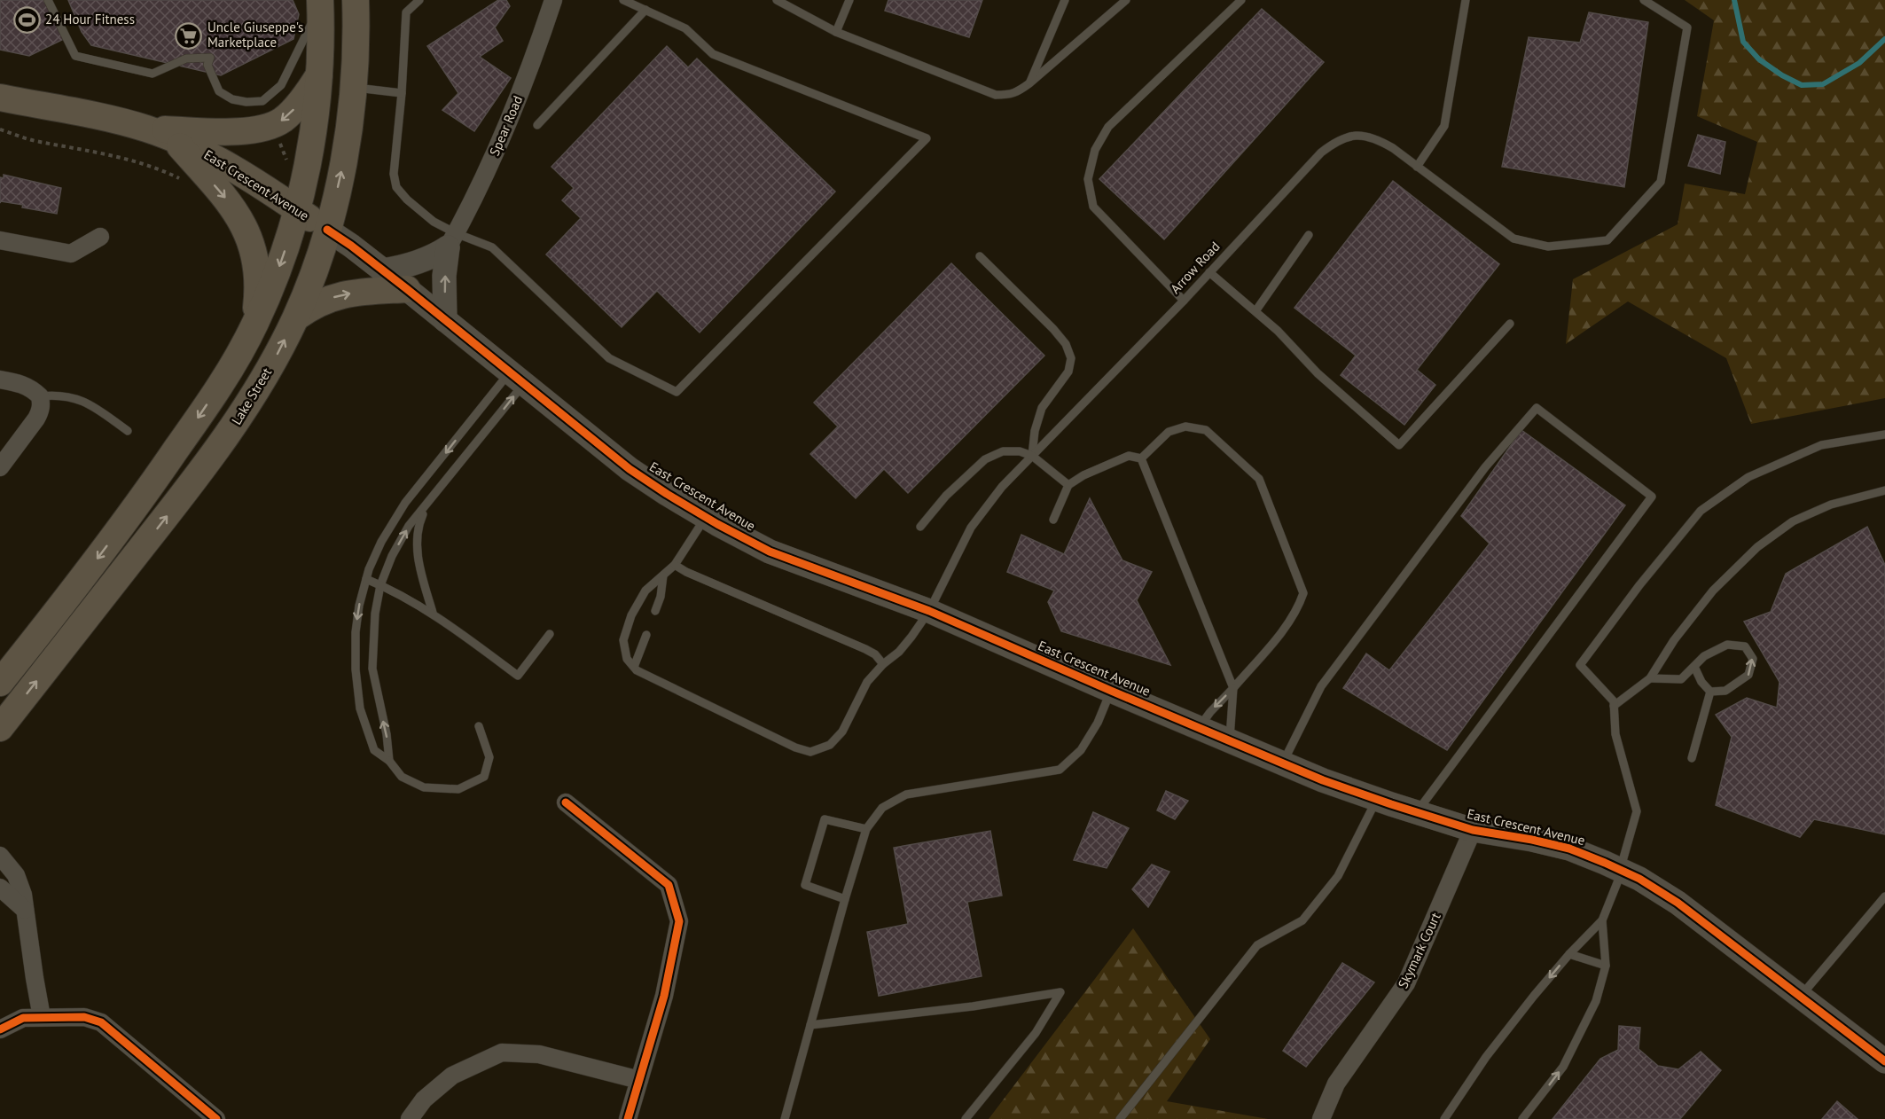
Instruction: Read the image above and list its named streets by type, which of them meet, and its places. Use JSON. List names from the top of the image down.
{
  "streets": {
    "main road": ["East Crescent Avenue", "Lake Street"],
    "street": ["Spear Road", "Skymark Court"],
    "lane": ["Arrow Road"]
  },
  "crossings": [
    ["East Crescent Avenue", "Arrow Road"],
    ["East Crescent Avenue", "Lake Street"],
    ["East Crescent Avenue", "Skymark Court"]
  ],
  "places": {
    "sports": ["24 Hour Fitness"],
    "supermarket": ["Uncle Giuseppe's Marketplace"]
  }
}
